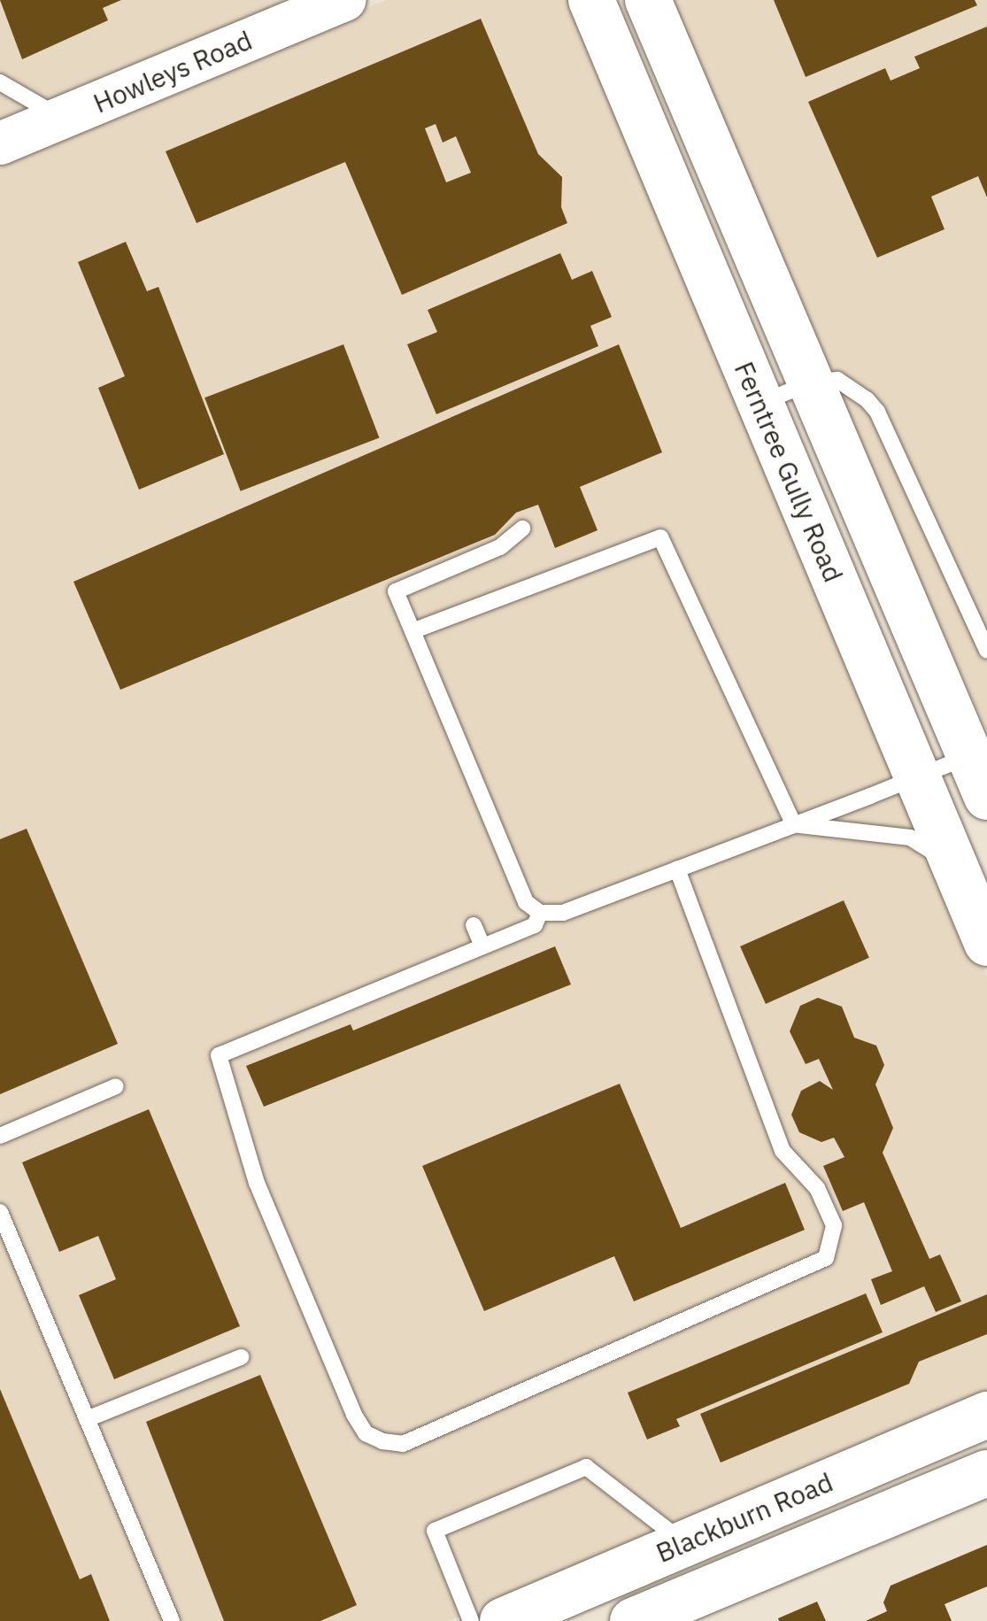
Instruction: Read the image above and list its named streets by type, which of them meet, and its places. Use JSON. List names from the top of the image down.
{
  "streets": {
    "main road": ["Ferntree Gully Road", "Blackburn Road"],
    "street": ["Howleys Road"]
  }
}
